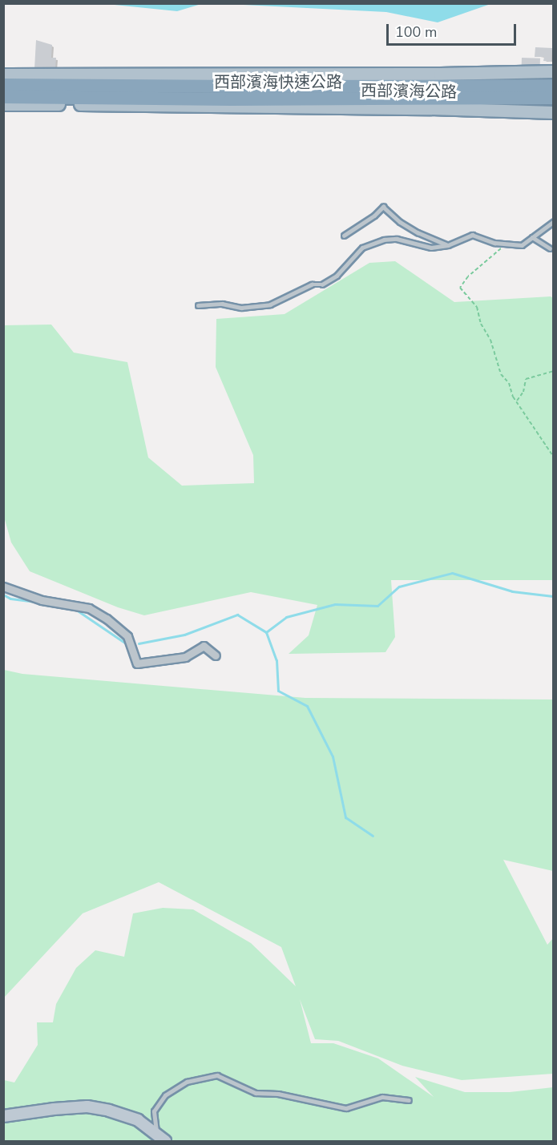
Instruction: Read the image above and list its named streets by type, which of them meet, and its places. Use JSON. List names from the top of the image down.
{
  "streets": {
    "highway": ["西部濱海快速公路"],
    "main road": ["西部濱海公路"]
  },
  "crossings": [
    ["西部濱海快速公路", "西部濱海公路"]
  ],
  "scale_bar": "100 m"
}
